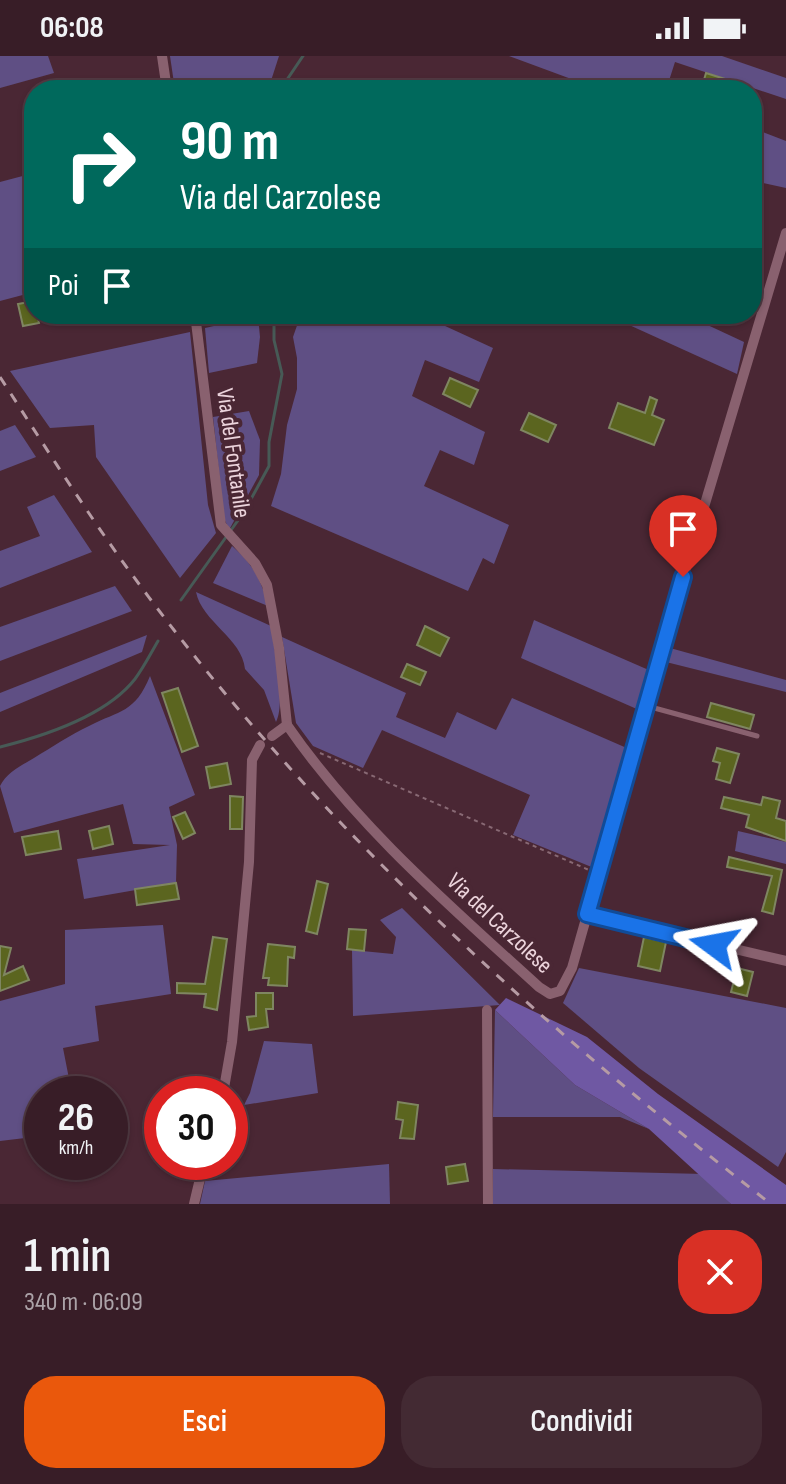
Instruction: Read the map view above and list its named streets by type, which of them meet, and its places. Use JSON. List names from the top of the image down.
{
  "streets": {
    "street": ["Via del Fontanile", "Via del Carzolese"]
  },
  "crossings": [
    ["Via del Fontanile", "Via del Carzolese"]
  ],
  "page": {
    "status": "06:08",
    "turn": ["90 m", "Via del Carzolese"],
    "then": "Poi",
    "speed": "26 km/h",
    "limit": "30",
    "heading": ["1 min", "340 m · 06:09"],
    "buttons": ["Esci", "Condividi"]
  }
}
